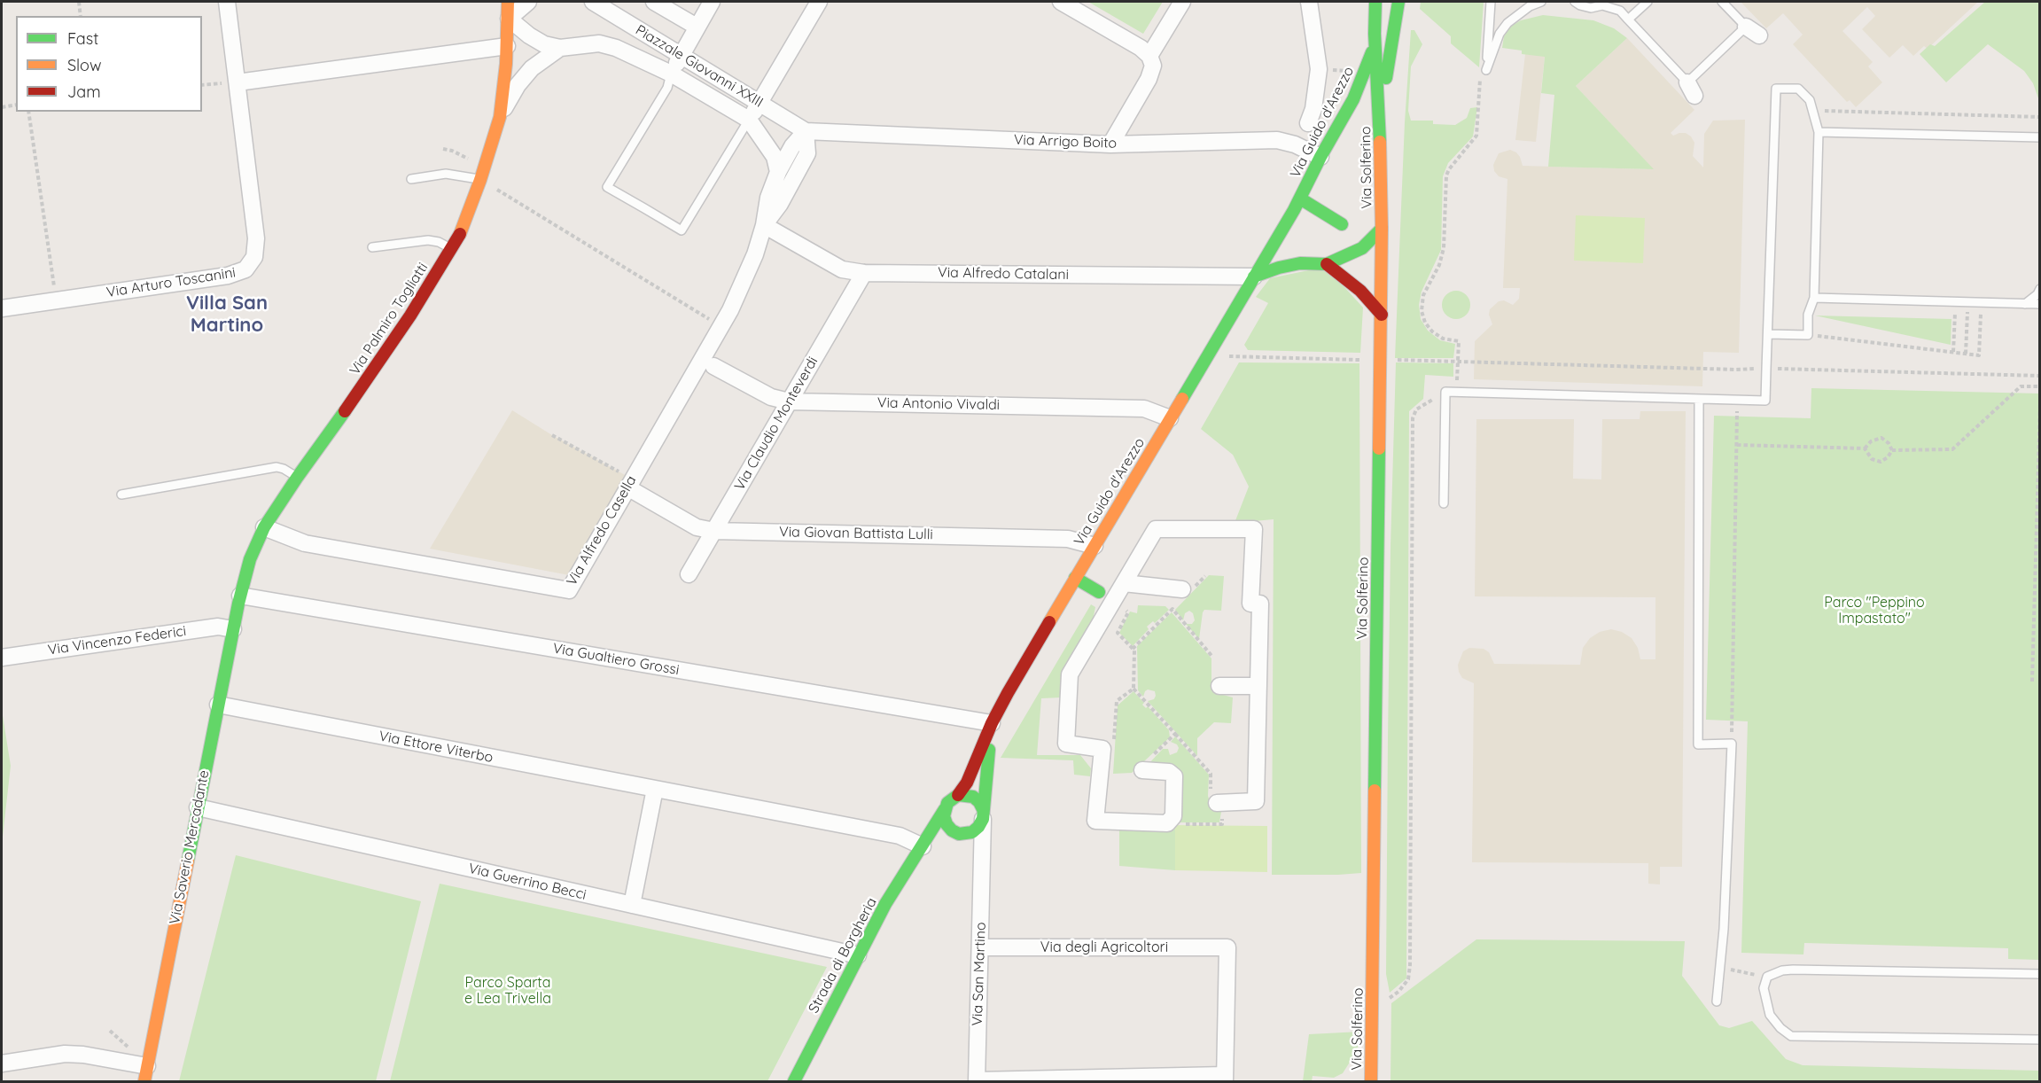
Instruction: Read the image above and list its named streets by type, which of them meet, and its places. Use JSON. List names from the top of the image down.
{
  "streets": {
    "street": [
      "Piazzale Giovanni XXIII",
      "Via Guido d'Arezzo",
      "Via Arrigo Boito",
      "Via Solferino",
      "Via Alfredo Catalani",
      "Via Arturo Toscanini",
      "Via Palmiro Togliatti",
      "Via Antonio Vivaldi",
      "Via Claudio Monteverdi",
      "Via Alfredo Casella",
      "Via Giovan Battista Lulli",
      "Via Vincenzo Federici",
      "Via Gualtiero Grossi",
      "Via Ettore Viterbo",
      "Via Saverio Mercadante",
      "Via Guerrino Becci",
      "Via degli Agricoltori",
      "Strada di Borgheria",
      "Via San Martino"
    ]
  },
  "crossings": [
    ["Piazzale Giovanni XXIII", "Via Arrigo Boito"],
    ["Piazzale Giovanni XXIII", "Via Palmiro Togliatti"],
    ["Piazzale Giovanni XXIII", "Via Alfredo Casella"],
    ["Via Guido d'Arezzo", "Via Arrigo Boito"],
    ["Via Guido d'Arezzo", "Via Solferino"],
    ["Via Guido d'Arezzo", "Via Alfredo Catalani"],
    ["Via Guido d'Arezzo", "Via Antonio Vivaldi"],
    ["Via Guido d'Arezzo", "Via Giovan Battista Lulli"],
    ["Via Guido d'Arezzo", "Via Gualtiero Grossi"],
    ["Via Guido d'Arezzo", "Strada di Borgheria"],
    ["Via Arrigo Boito", "Via Alfredo Casella"],
    ["Via Alfredo Catalani", "Via Claudio Monteverdi"],
    ["Via Alfredo Catalani", "Via Alfredo Casella"],
    ["Via Palmiro Togliatti", "Via Alfredo Casella"],
    ["Via Palmiro Togliatti", "Via Vincenzo Federici"],
    ["Via Palmiro Togliatti", "Via Gualtiero Grossi"],
    ["Via Palmiro Togliatti", "Via Saverio Mercadante"],
    ["Via Antonio Vivaldi", "Via Claudio Monteverdi"],
    ["Via Claudio Monteverdi", "Via Giovan Battista Lulli"],
    ["Via Alfredo Casella", "Via Giovan Battista Lulli"],
    ["Via Vincenzo Federici", "Via Saverio Mercadante"],
    ["Via Gualtiero Grossi", "Strada di Borgheria"],
    ["Via Ettore Viterbo", "Via Saverio Mercadante"],
    ["Via Ettore Viterbo", "Strada di Borgheria"],
    ["Via Saverio Mercadante", "Via Guerrino Becci"],
    ["Via Guerrino Becci", "Strada di Borgheria"],
    ["Via degli Agricoltori", "Via San Martino"],
    ["Strada di Borgheria", "Via San Martino"]
  ],
  "districts": ["Villa San Martino"],
  "parks": ["Parco \"Peppino Impastato\"", "Parco Sparta e Lea Trivella"],
  "legend": ["Fast", "Slow", "Jam"]
}
